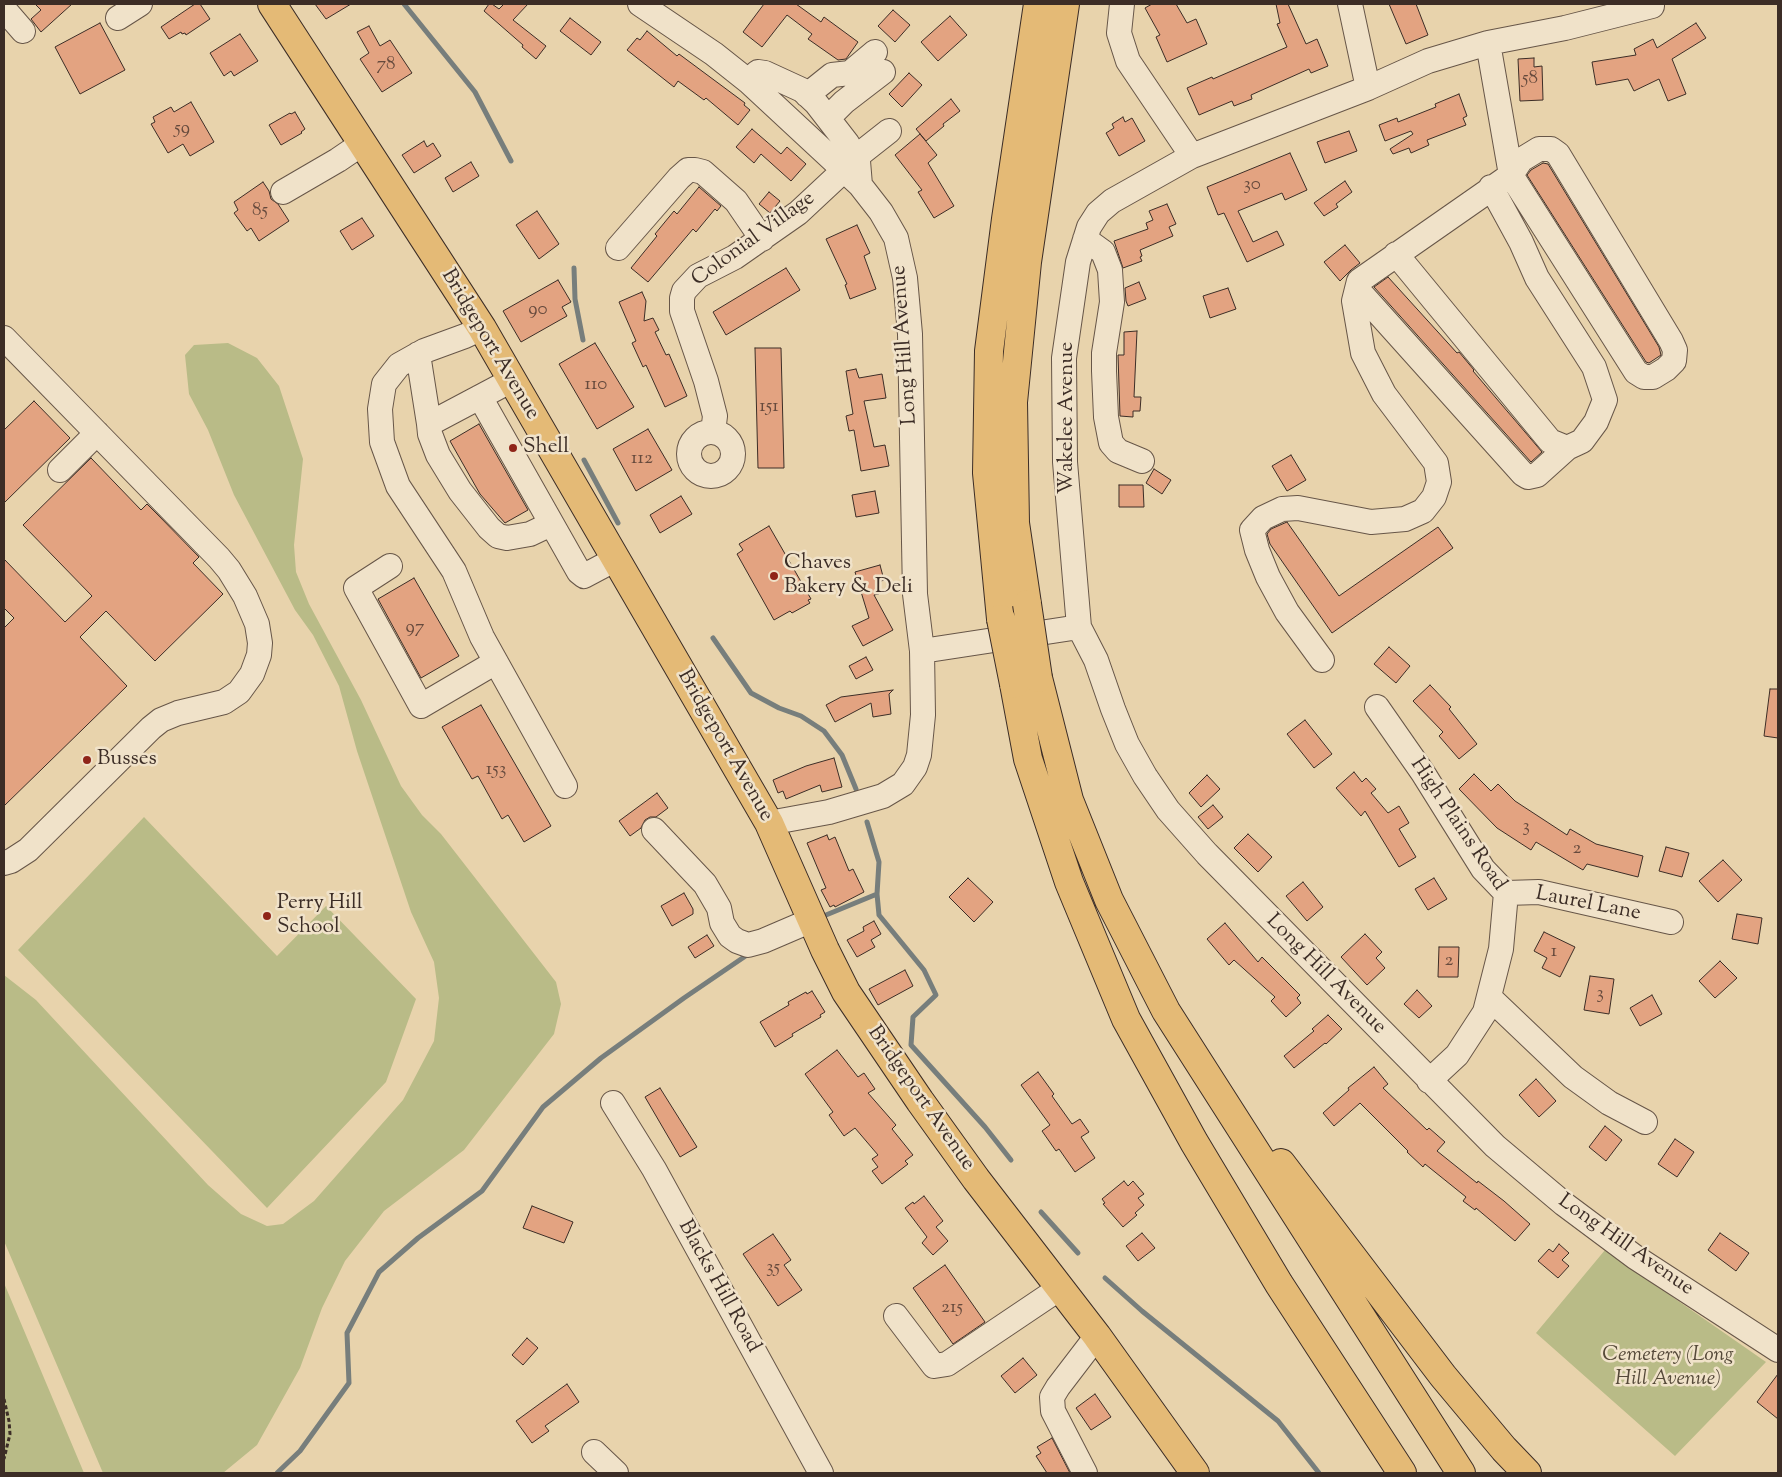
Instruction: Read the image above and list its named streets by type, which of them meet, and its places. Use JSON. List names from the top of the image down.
{
  "streets": {
    "main road": ["Bridgeport Avenue"],
    "street": [
      "Colonial Village",
      "Long Hill Avenue",
      "Wakelee Avenue",
      "High Plains Road",
      "Laurel Lane",
      "Blacks Hill Road"
    ]
  },
  "crossings": [
    ["Colonial Village", "Long Hill Avenue"],
    ["Bridgeport Avenue", "Long Hill Avenue"],
    ["Long Hill Avenue", "Wakelee Avenue"],
    ["Long Hill Avenue", "High Plains Road"],
    ["High Plains Road", "Laurel Lane"]
  ],
  "parks": ["Cemetery (Long Hill Avenue)"],
  "places": [
    "Shell",
    "Chaves Bakery & Deli",
    "Busses",
    "Perry Hill School"
  ],
  "house_numbers": [
    "78",
    "58",
    "59",
    "30",
    "85",
    "90",
    "110",
    "151",
    "112",
    "97",
    "153",
    "3",
    "2",
    "1",
    "2",
    "3",
    "35",
    "215"
  ]
}
